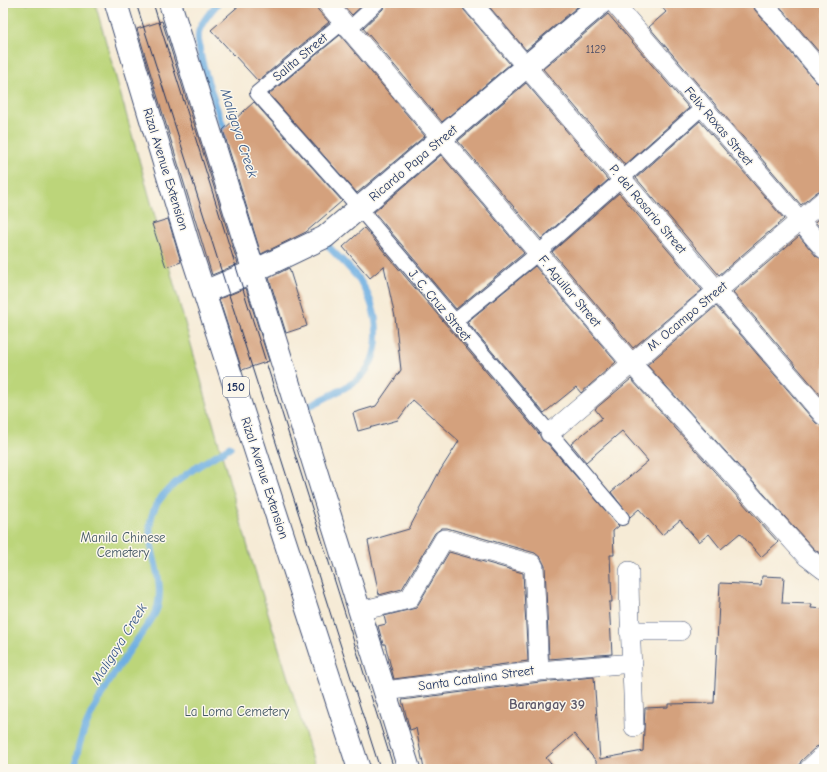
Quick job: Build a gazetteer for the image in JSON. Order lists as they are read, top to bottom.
{
  "streets": {
    "main road": ["Ricardo Papa Street", "Rizal Avenue Extension", "150"],
    "street": [
      "Salita Street",
      "Felix Roxas Street",
      "P. del Rosario Street",
      "F. Aguilar Street",
      "J. C. Cruz Street",
      "M. Ocampo Street",
      "Santa Catalina Street"
    ]
  },
  "crossings": [
    ["Salita Street", "F. Aguilar Street"],
    ["Salita Street", "J. C. Cruz Street"],
    ["Felix Roxas Street", "M. Ocampo Street"],
    ["Ricardo Papa Street", "Rizal Avenue Extension"],
    ["Ricardo Papa Street", "P. del Rosario Street"],
    ["Ricardo Papa Street", "F. Aguilar Street"],
    ["Ricardo Papa Street", "J. C. Cruz Street"],
    ["P. del Rosario Street", "M. Ocampo Street"],
    ["F. Aguilar Street", "M. Ocampo Street"],
    ["J. C. Cruz Street", "M. Ocampo Street"]
  ],
  "districts": ["Barangay 39"],
  "water": ["Maligaya Creek"],
  "parks": ["Manila Chinese Cemetery", "La Loma Cemetery"],
  "house_numbers": ["1129"]
}
